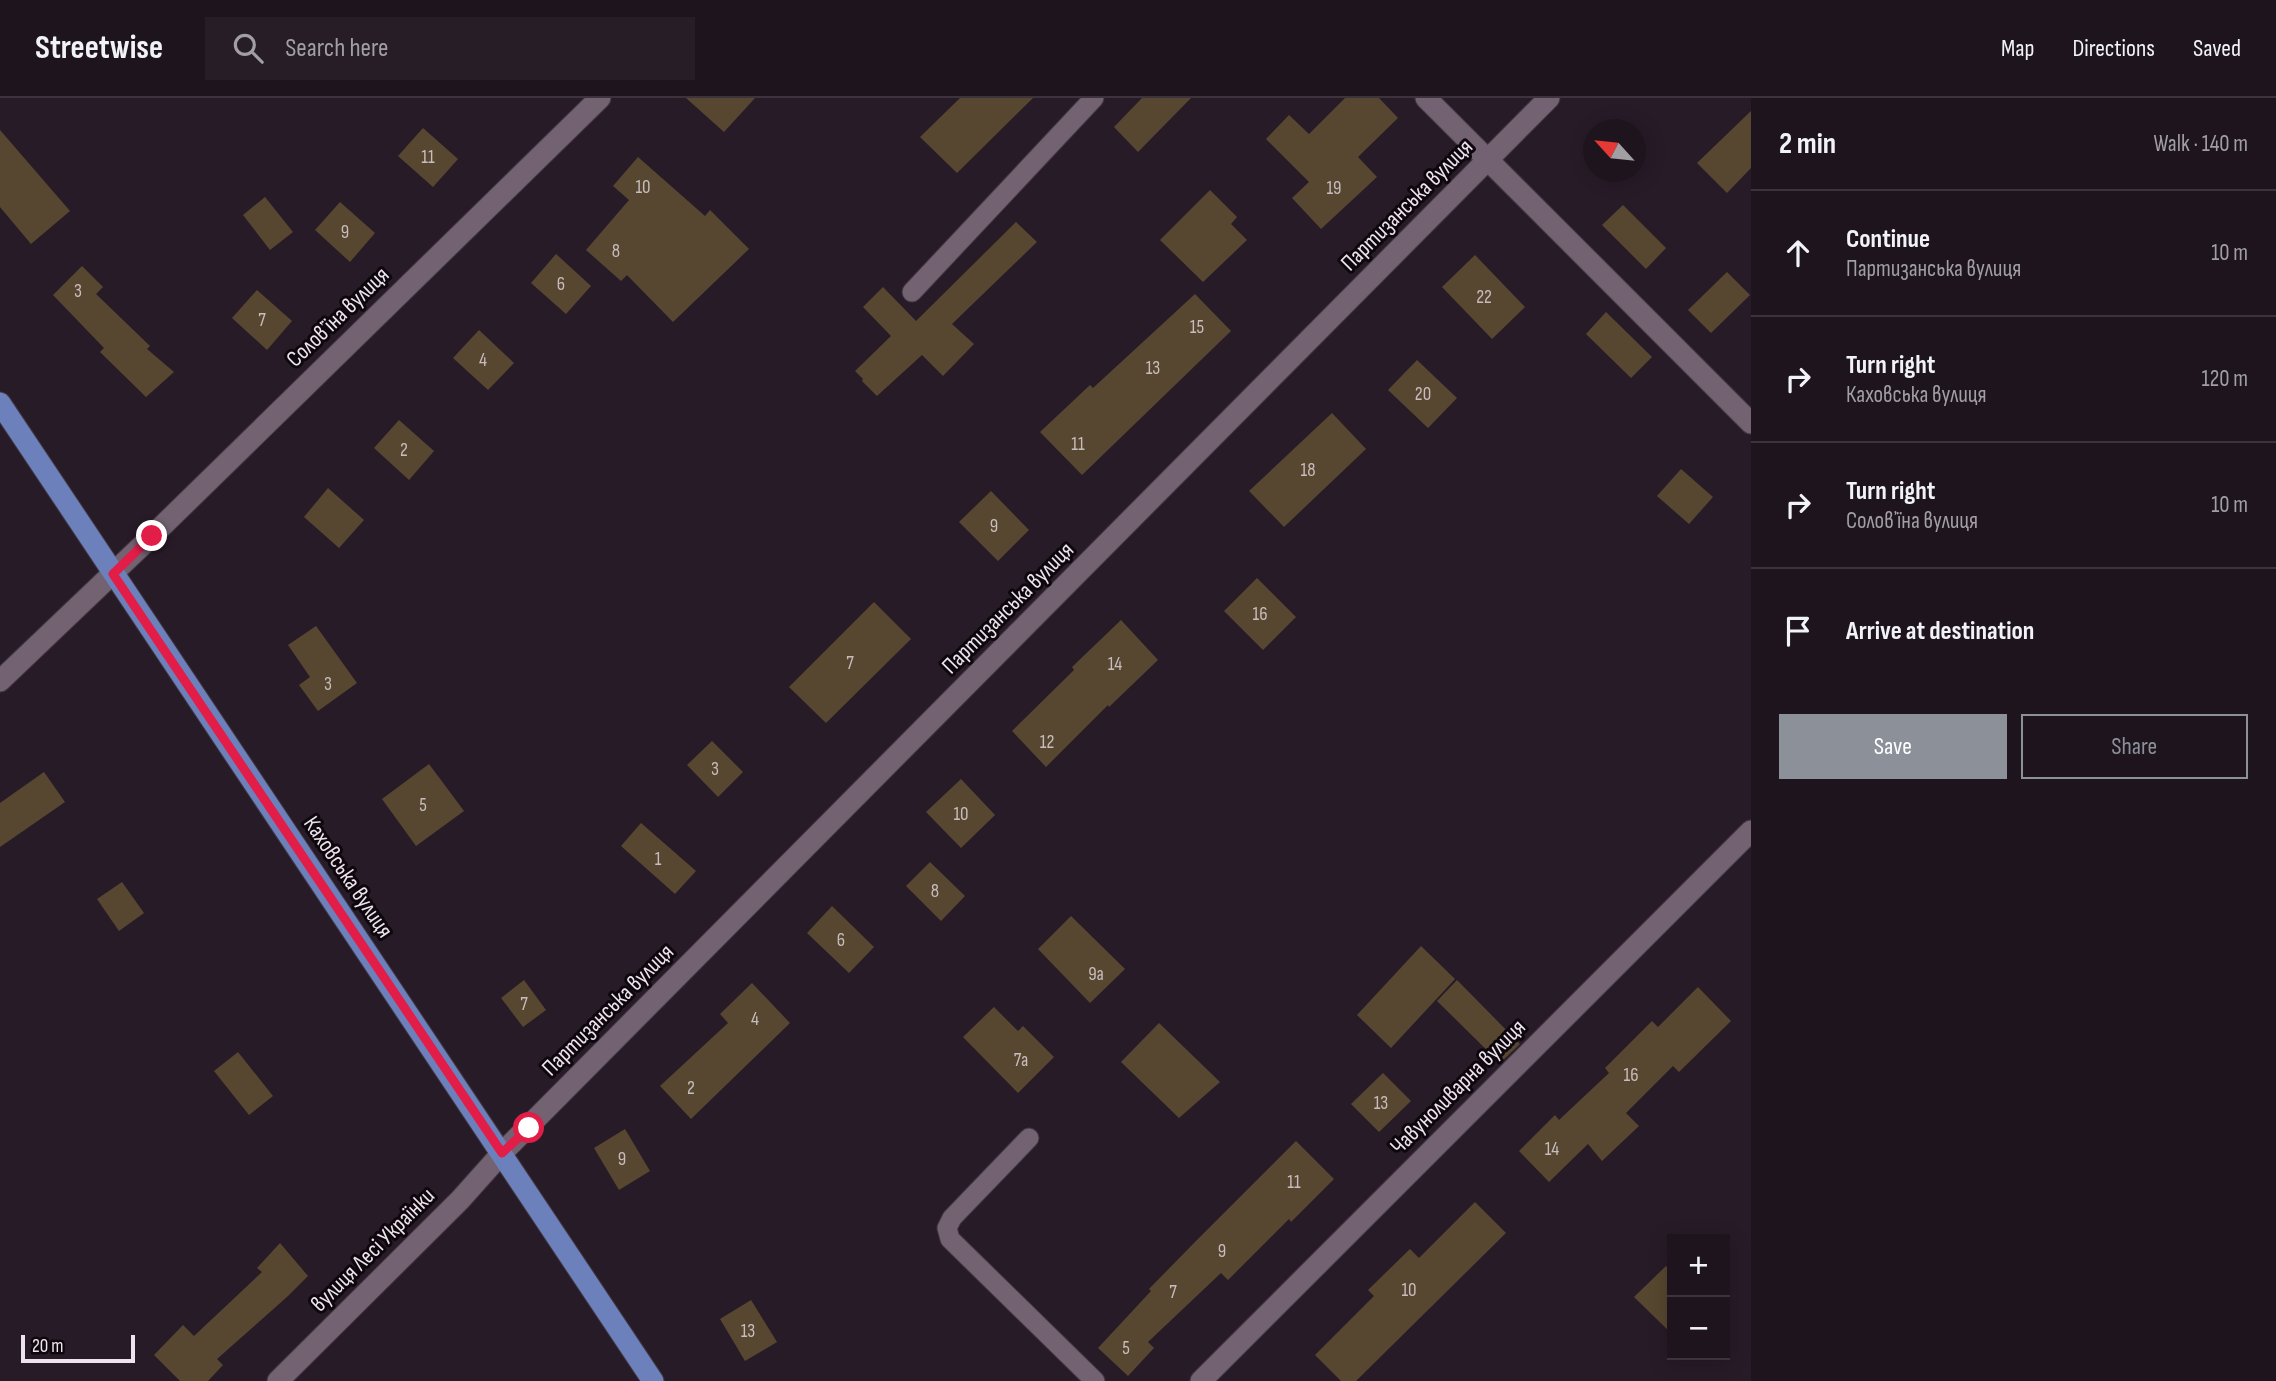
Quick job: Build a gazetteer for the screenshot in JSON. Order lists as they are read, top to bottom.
{
  "streets": {
    "main road": ["Каховська вулиця"],
    "street": [
      "Партизанська вулиця",
      "Соловʼїна вулиця",
      "Чавуноливарна вулиця",
      "вулиця Лесі Українки"
    ]
  },
  "crossings": [
    ["Партизанська вулиця", "Каховська вулиця"],
    ["Партизанська вулиця", "вулиця Лесі Українки"],
    ["Соловʼїна вулиця", "Каховська вулиця"],
    ["Каховська вулиця", "вулиця Лесі Українки"]
  ],
  "house_numbers": [
    "11",
    "10",
    "19",
    "9",
    "8",
    "6",
    "3",
    "22",
    "7",
    "15",
    "4",
    "13",
    "20",
    "11",
    "2",
    "18",
    "9",
    "16",
    "7",
    "14",
    "3",
    "12",
    "3",
    "5",
    "10",
    "1",
    "8",
    "6",
    "9а",
    "7",
    "4",
    "7а",
    "16",
    "2",
    "13",
    "14",
    "9",
    "11",
    "9",
    "10",
    "7",
    "13",
    "5"
  ],
  "scale_bar": "20 m",
  "north": "top left",
  "page": {
    "header": "Streetwise",
    "search": "Search here",
    "nav": ["Map", "Directions", "Saved"],
    "heading": ["2 min", "Walk · 140 m"],
    "list": [
      ["Continue", "Партизанська вулиця", "10 m"],
      ["Turn right", "Каховська вулиця", "120 m"],
      ["Turn right", "Соловʼїна вулиця", "10 m"],
      "Arrive at destination"
    ],
    "buttons": ["Save", "Share"],
    "map_buttons": ["+", "−"],
    "scale": "20 m"
  }
}
